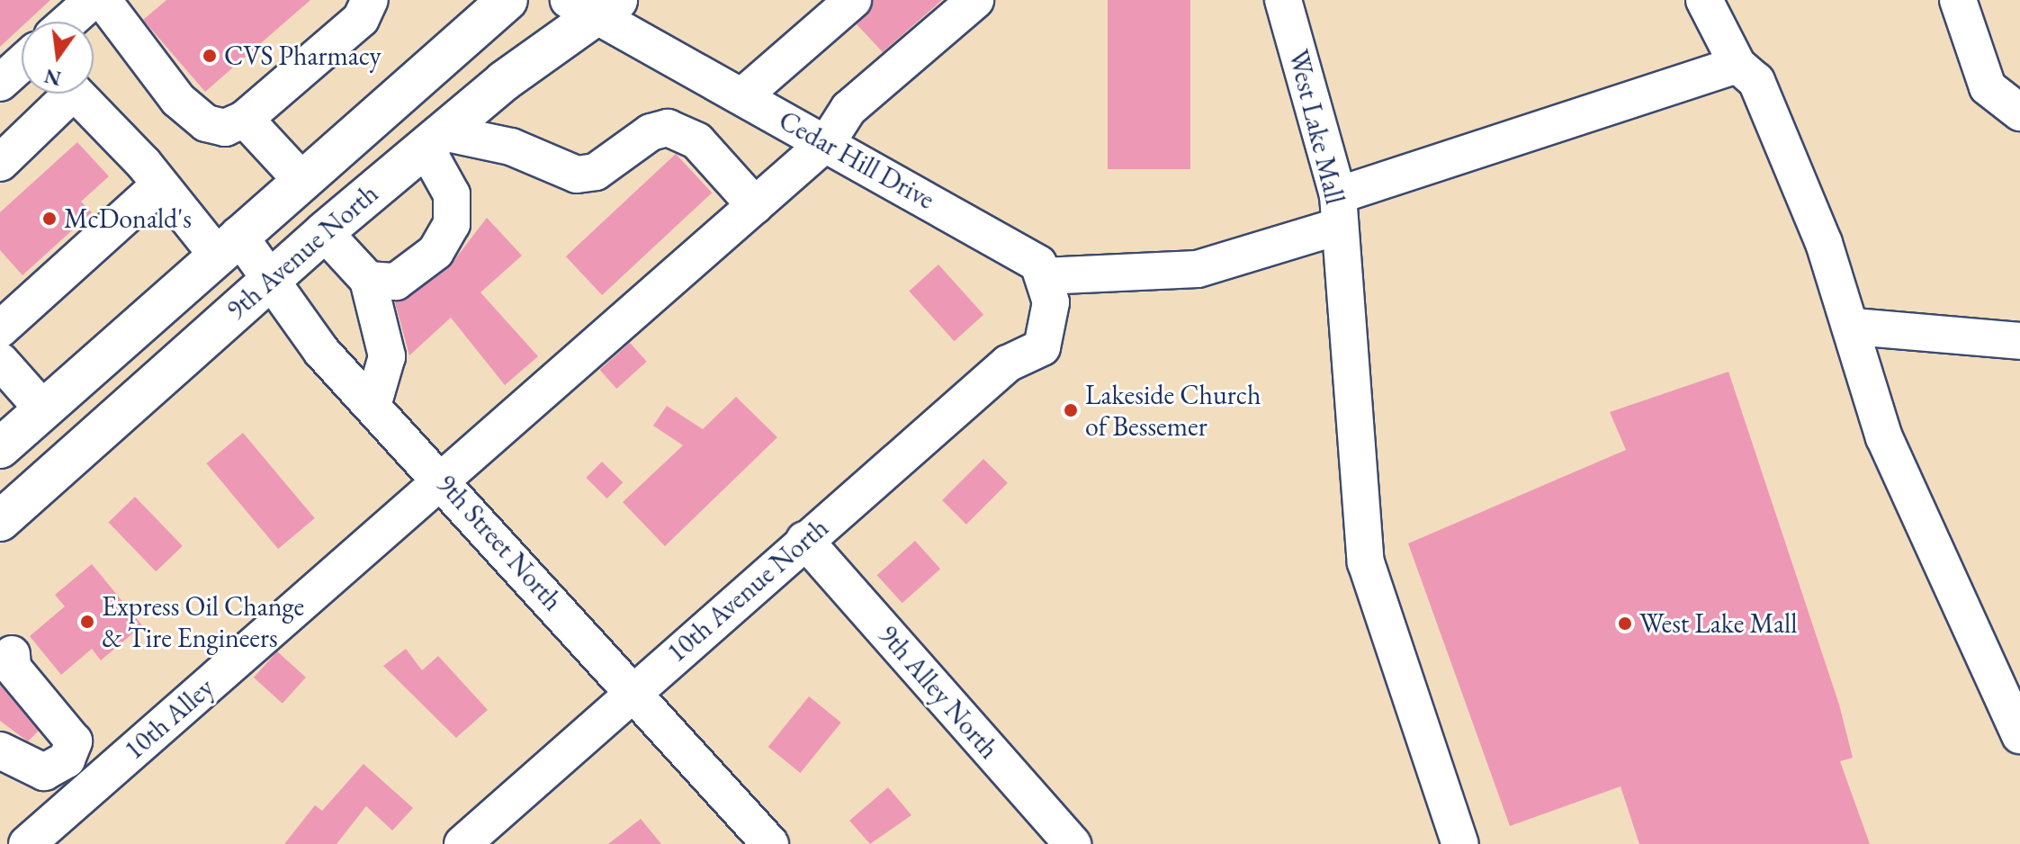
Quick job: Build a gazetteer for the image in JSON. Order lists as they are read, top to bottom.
{
  "streets": {
    "main road": ["9th Avenue North"],
    "street": [
      "West Lake Mall",
      "Cedar Hill Drive",
      "9th Street North",
      "10th Avenue North",
      "9th Alley North",
      "10th Alley"
    ]
  },
  "crossings": [
    ["Cedar Hill Drive", "9th Avenue North"],
    ["Cedar Hill Drive", "10th Avenue North"],
    ["Cedar Hill Drive", "10th Alley"],
    ["9th Avenue North", "9th Street North"],
    ["9th Street North", "10th Avenue North"],
    ["9th Street North", "10th Alley"],
    ["10th Avenue North", "9th Alley North"]
  ],
  "places": [
    "CVS Pharmacy",
    "McDonald's",
    "Lakeside Church of Bessemer",
    "Express Oil Change & Tire Engineers",
    "West Lake Mall"
  ],
  "north": "bottom"
}
